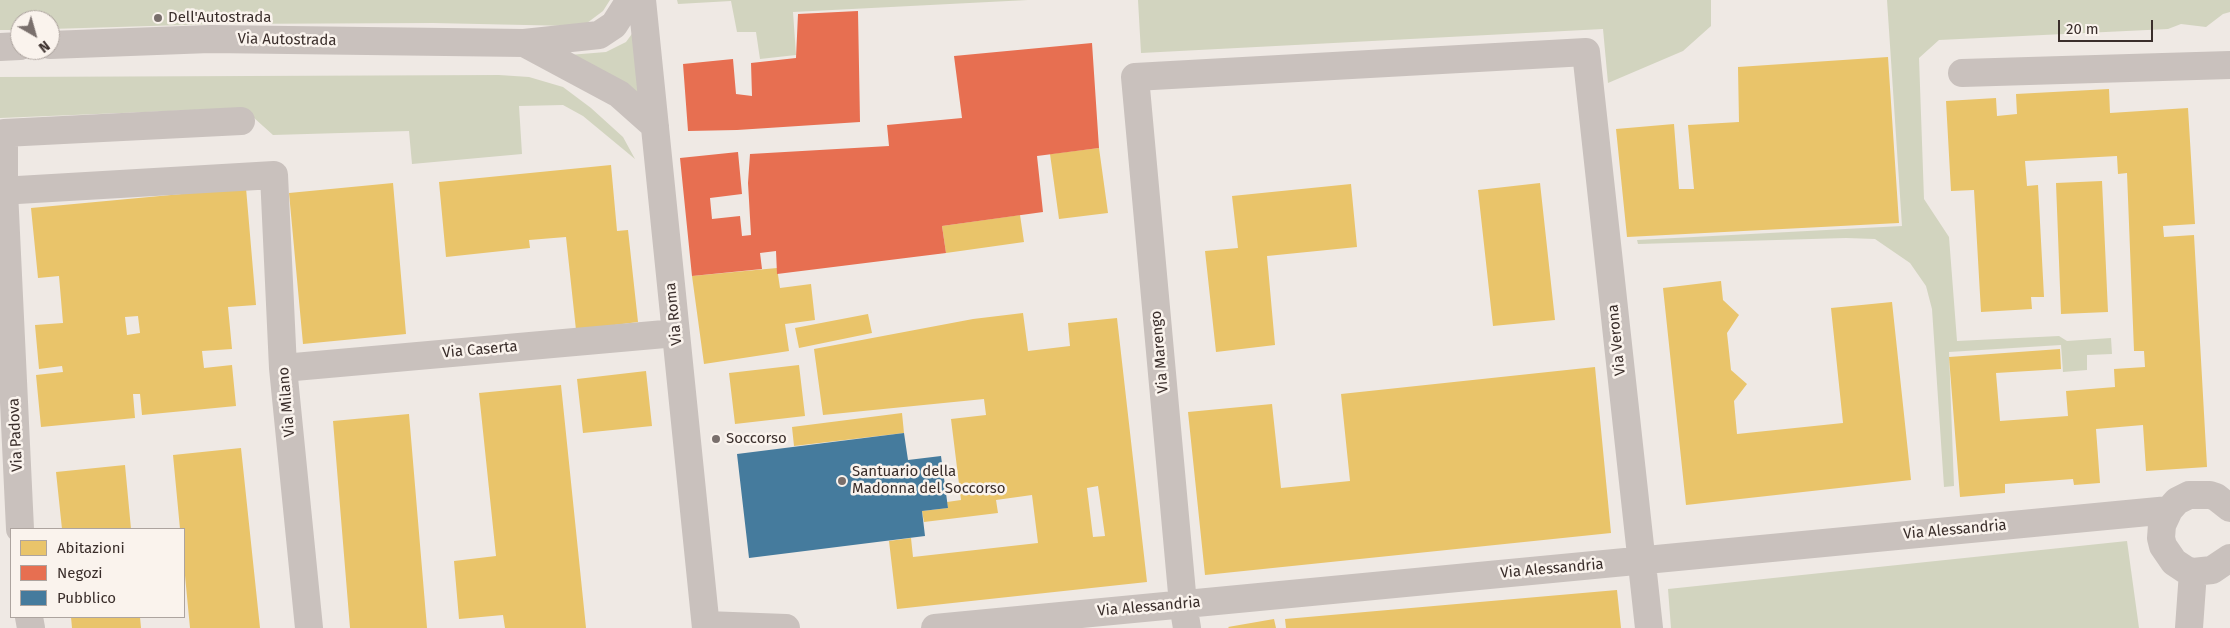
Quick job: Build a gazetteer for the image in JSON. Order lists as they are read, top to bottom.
{
  "streets": {
    "street": [
      "Via Autostrada",
      "Via Roma",
      "Via Verona",
      "Via Caserta",
      "Via Marengo",
      "Via Milano",
      "Via Padova",
      "Via Alessandria"
    ]
  },
  "crossings": [
    ["Via Autostrada", "Via Roma"],
    ["Via Roma", "Via Caserta"],
    ["Via Verona", "Via Marengo"],
    ["Via Verona", "Via Alessandria"],
    ["Via Caserta", "Via Milano"],
    ["Via Marengo", "Via Alessandria"],
    ["Via Milano", "Via Padova"]
  ],
  "places": ["Dell'Autostrada", "Soccorso", "Santuario della Madonna del Soccorso"],
  "legend": ["Abitazioni", "Negozi", "Pubblico"],
  "scale_bar": "20 m",
  "north": "bottom right"
}
